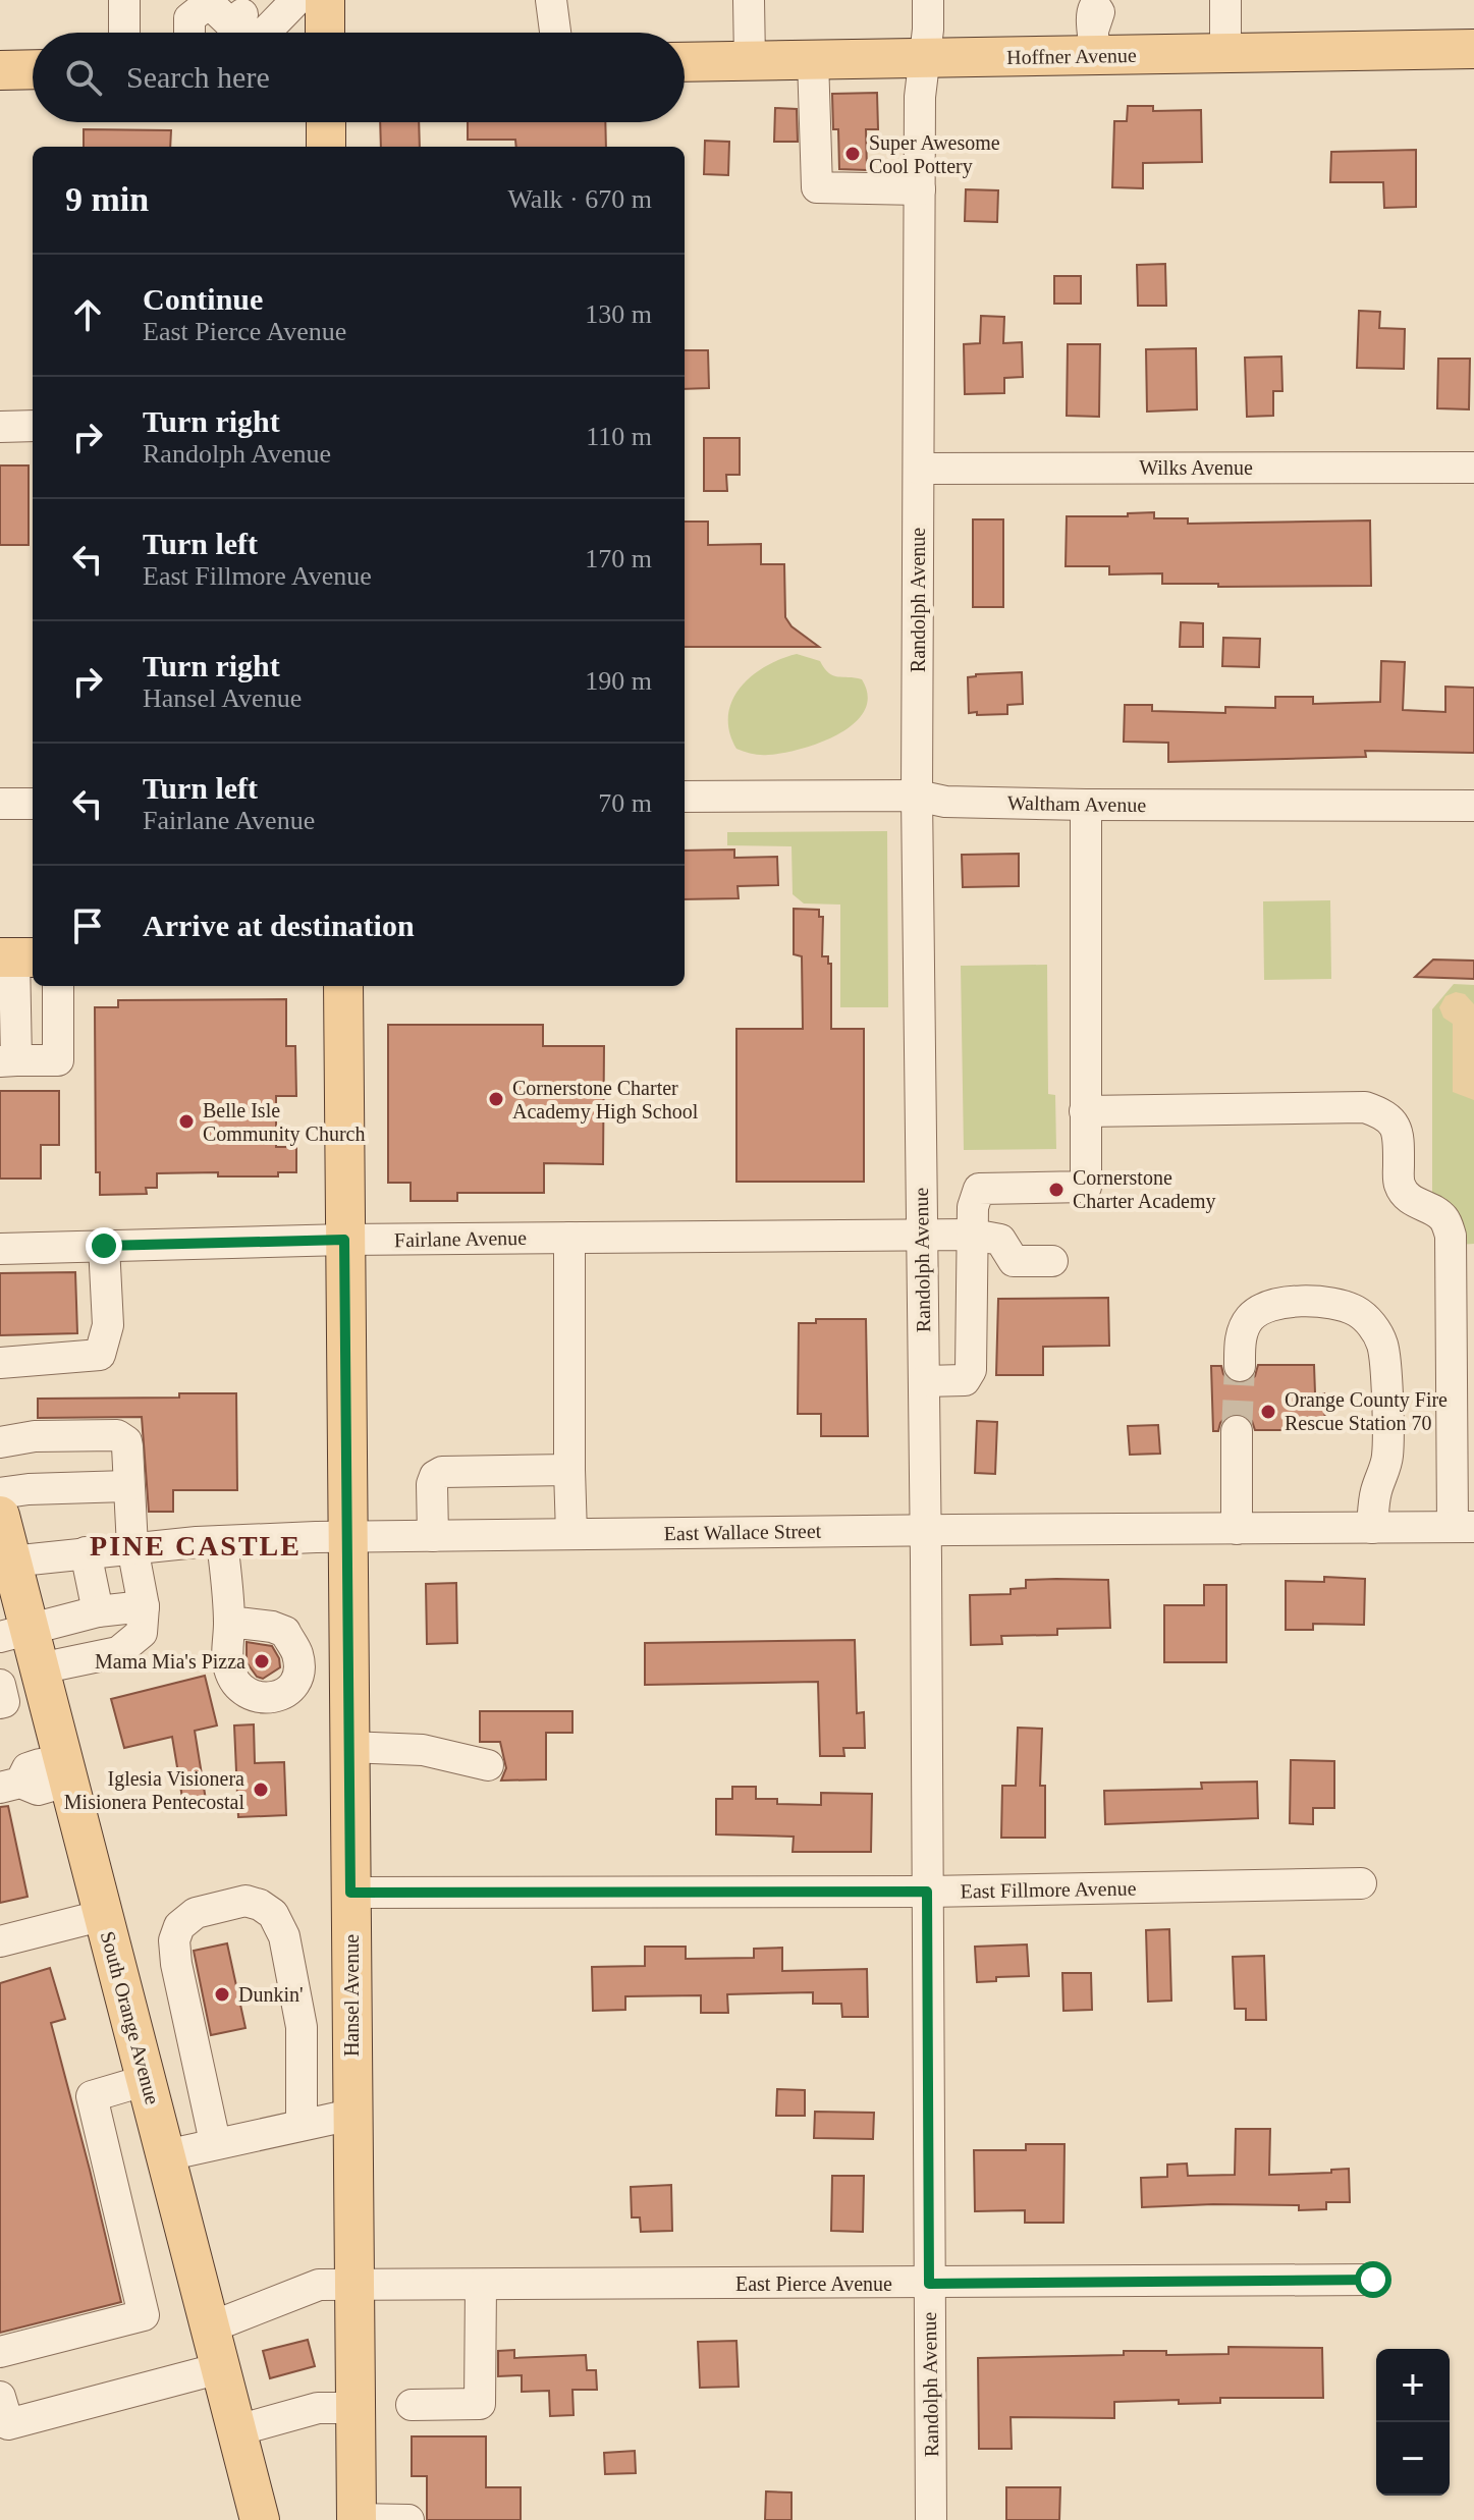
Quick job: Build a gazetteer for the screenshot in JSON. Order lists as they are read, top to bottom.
{
  "streets": {
    "main road": ["Hoffner Avenue", "Hansel Avenue", "South Orange Avenue"],
    "street": [
      "Wilks Avenue",
      "Randolph Avenue",
      "Waltham Avenue",
      "Fairlane Avenue",
      "East Wallace Street",
      "East Fillmore Avenue",
      "East Pierce Avenue"
    ]
  },
  "crossings": [
    ["Hoffner Avenue", "Randolph Avenue"],
    ["Wilks Avenue", "Randolph Avenue"],
    ["Randolph Avenue", "Waltham Avenue"],
    ["Randolph Avenue", "Fairlane Avenue"],
    ["Randolph Avenue", "East Wallace Street"],
    ["Randolph Avenue", "East Fillmore Avenue"],
    ["Randolph Avenue", "East Pierce Avenue"],
    ["Fairlane Avenue", "Hansel Avenue"],
    ["East Wallace Street", "Hansel Avenue"],
    ["East Wallace Street", "South Orange Avenue"],
    ["East Fillmore Avenue", "Hansel Avenue"],
    ["Hansel Avenue", "East Pierce Avenue"],
    ["South Orange Avenue", "East Pierce Avenue"]
  ],
  "districts": ["PINE CASTLE"],
  "places": [
    "Super Awesome Cool Pottery",
    "Cornerstone Charter Academy High School",
    "Belle Isle Community Church",
    "Cornerstone Charter Academy",
    "Orange County Fire Rescue Station 70",
    "Mama Mia's Pizza",
    "Iglesia Visionera Misionera Pentecostal",
    "Dunkin'"
  ],
  "page": {
    "search": "Search here",
    "heading": ["9 min", "Walk · 670 m"],
    "list": [
      ["Continue", "East Pierce Avenue", "130 m"],
      ["Turn right", "Randolph Avenue", "110 m"],
      ["Turn left", "East Fillmore Avenue", "170 m"],
      ["Turn right", "Hansel Avenue", "190 m"],
      ["Turn left", "Fairlane Avenue", "70 m"],
      "Arrive at destination"
    ],
    "map_buttons": ["+", "−"]
  }
}
